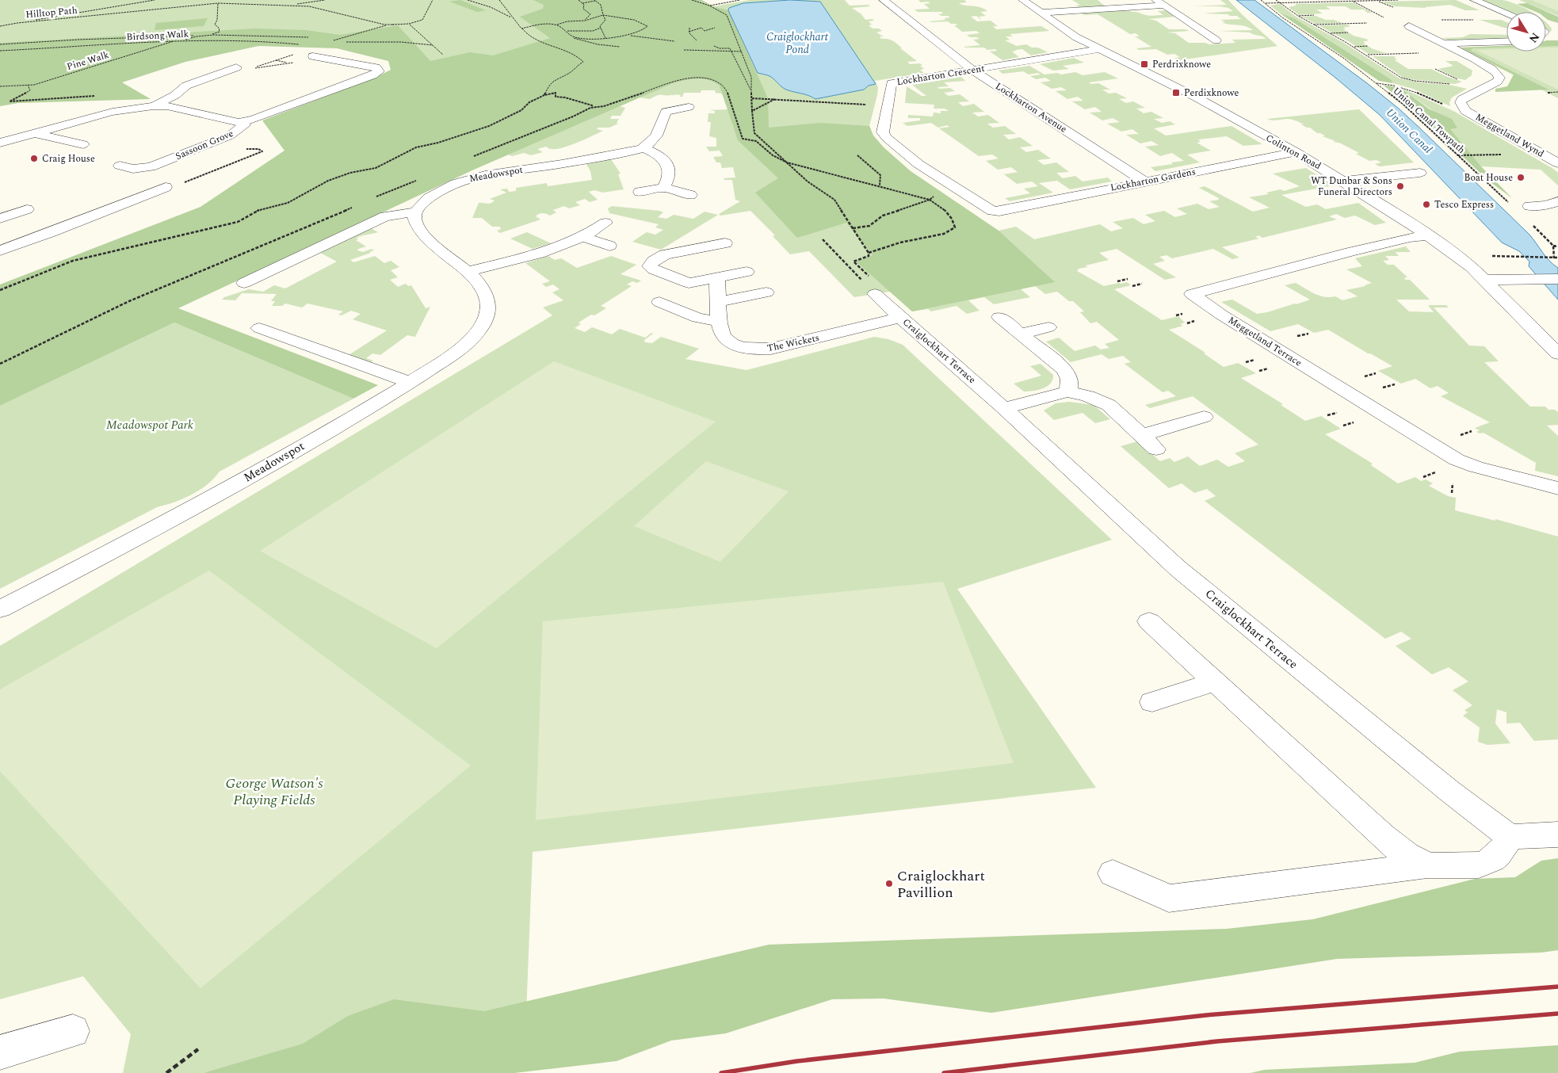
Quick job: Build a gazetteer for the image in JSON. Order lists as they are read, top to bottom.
{
  "streets": {
    "street": [
      "Lockharton Crescent",
      "Lockharton Avenue",
      "Meggetland Wynd",
      "Sassoon Grove",
      "Colinton Road",
      "Meadowspot",
      "Lockharton Gardens",
      "Meggetland Terrace",
      "The Wickets",
      "Craiglockhart Terrace"
    ],
    "path": [
      "Hilltop Path",
      "Birdsong Walk",
      "Pine Walk",
      "Union Canal Towpath"
    ]
  },
  "crossings": [
    ["Birdsong Walk", "Pine Walk"],
    ["Lockharton Crescent", "Lockharton Avenue"],
    ["Lockharton Crescent", "Colinton Road"],
    ["Lockharton Crescent", "Lockharton Gardens"],
    ["Lockharton Avenue", "Lockharton Gardens"],
    ["Colinton Road", "Lockharton Gardens"],
    ["Colinton Road", "Meggetland Terrace"],
    ["The Wickets", "Craiglockhart Terrace"]
  ],
  "water": ["Craiglockhart Pond", "Union Canal"],
  "parks": ["Meadowspot Park", "George Watson's Playing Fields"],
  "places": {
    "transit": ["Perdrixknowe", "Perdixknowe"],
    "other": [
      "Craig House",
      "Boat House",
      "WT Dunbar & Sons Funeral Directors",
      "Tesco Express",
      "Craiglockhart Pavillion"
    ]
  },
  "north": "bottom right"
}
